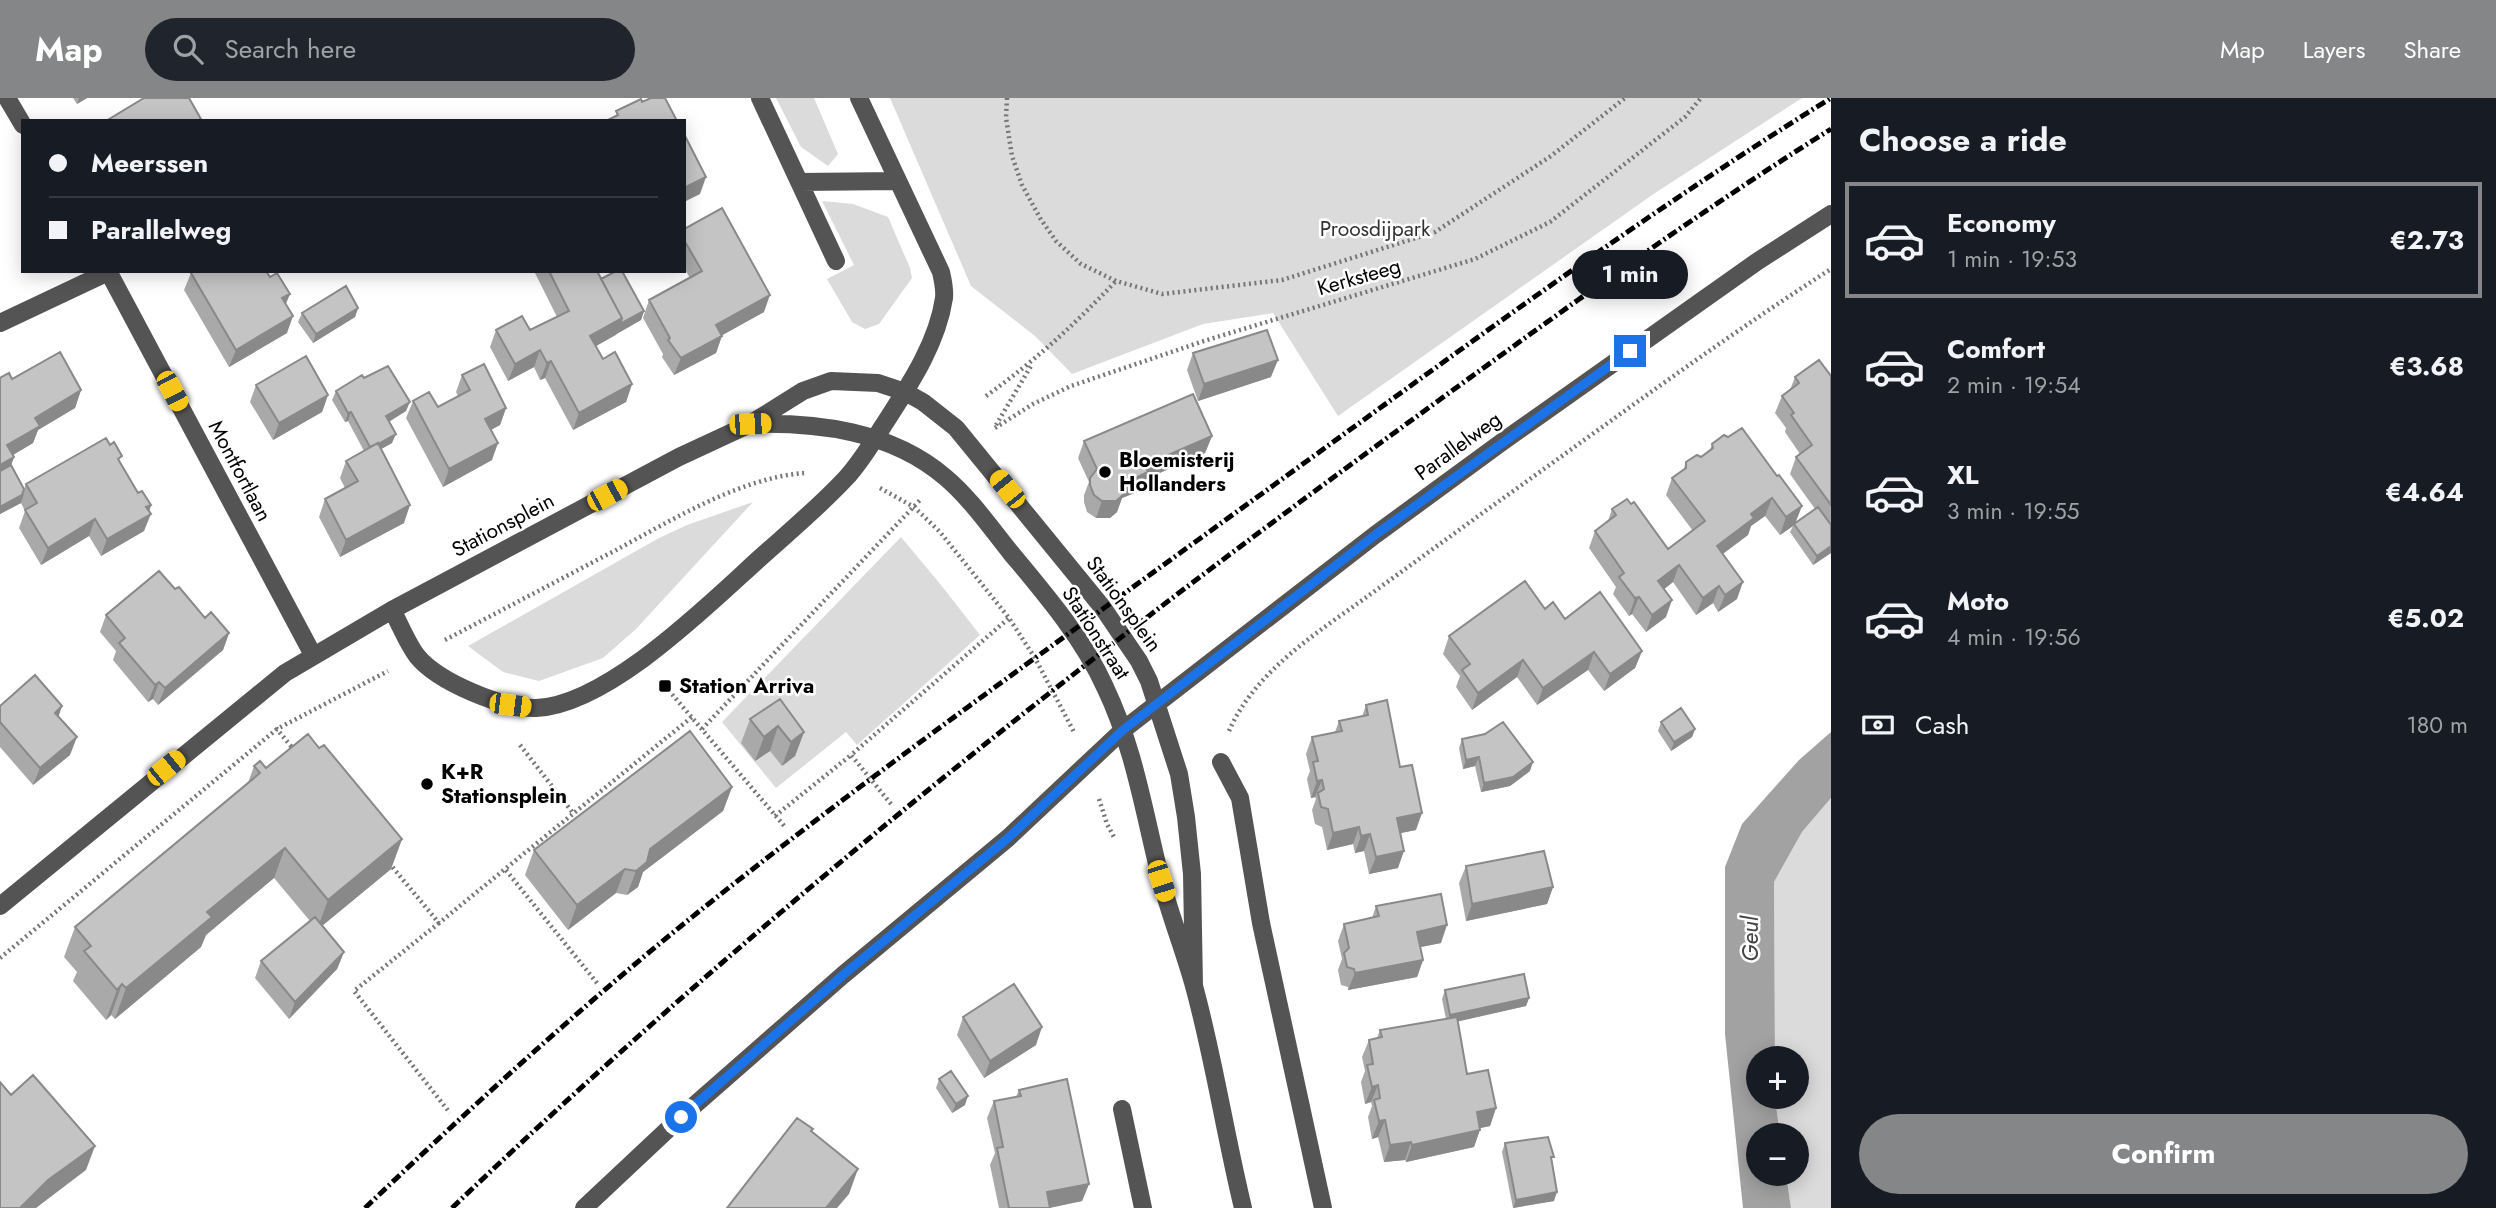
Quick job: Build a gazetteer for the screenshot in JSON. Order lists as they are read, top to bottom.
{
  "streets": {
    "street": [
      "Parallelweg",
      "Montfortlaan",
      "Stationsplein",
      "Stationstraat"
    ],
    "path": ["Kerksteeg"]
  },
  "crossings": [
    ["Parallelweg", "Stationsplein"],
    ["Parallelweg", "Stationstraat"],
    ["Montfortlaan", "Stationsplein"],
    ["Stationsplein", "Stationstraat"]
  ],
  "water": ["Geul"],
  "parks": ["Proosdijpark"],
  "places": {
    "other": ["Bloemisterij Hollanders", "K+R Stationsplein"],
    "transit": ["Station Arriva"]
  },
  "page": {
    "header": "Map",
    "search": "Search here",
    "nav": ["Map", "Layers", "Share"],
    "heading": "Choose a ride",
    "banner": ["Meerssen", "Parallelweg"],
    "list": [
      {
        "name": "Economy",
        "note": "1 min · 19:53",
        "value": "€2.73"
      },
      {
        "name": "Comfort",
        "note": "2 min · 19:54",
        "value": "€3.68"
      },
      {
        "name": "XL",
        "note": "3 min · 19:55",
        "value": "€4.64"
      },
      {
        "name": "Moto",
        "note": "4 min · 19:56",
        "value": "€5.02"
      }
    ],
    "bubble": "1 min",
    "pay": ["Cash", "180 m"],
    "map_buttons": ["+", "−"],
    "buttons": "Confirm"
  }
}
